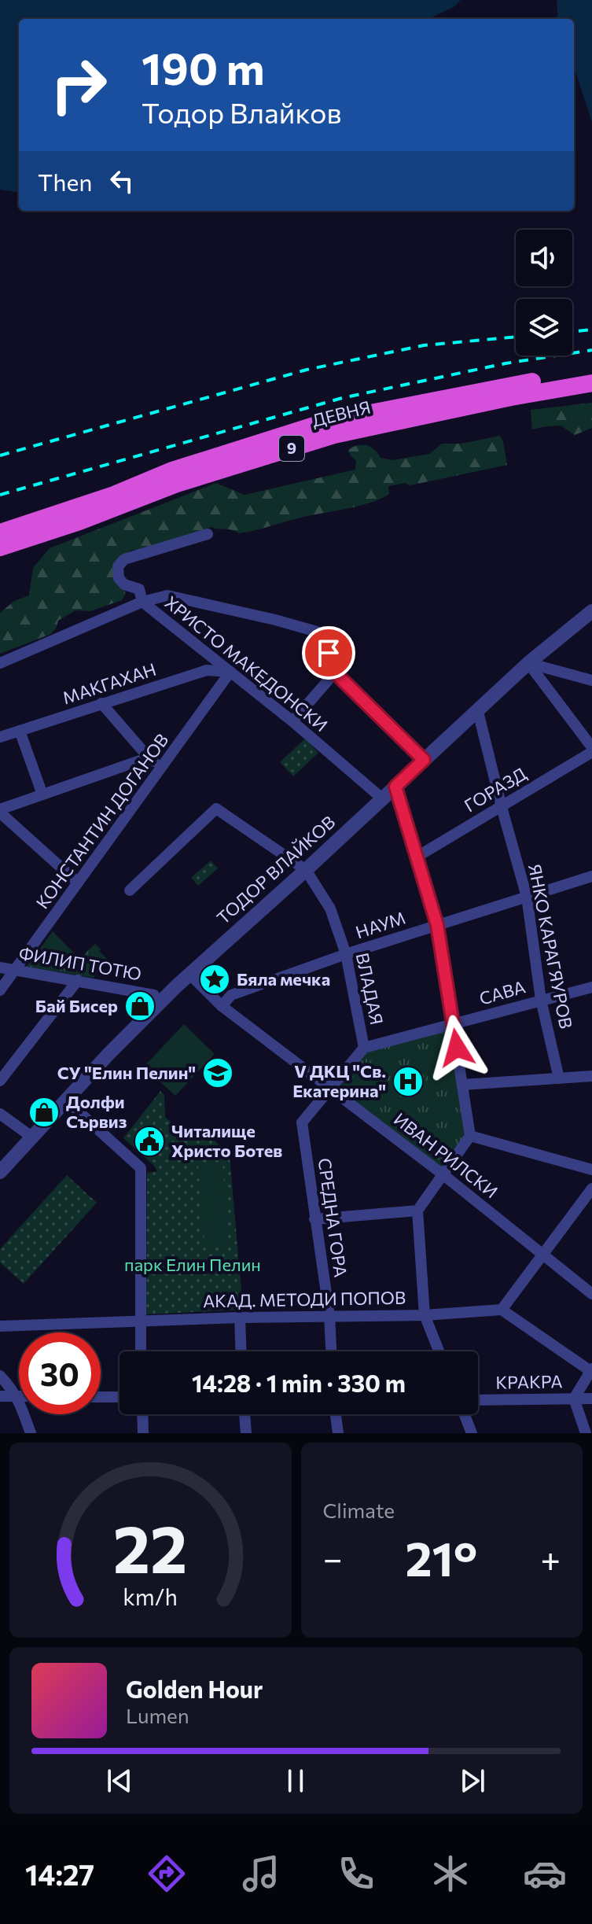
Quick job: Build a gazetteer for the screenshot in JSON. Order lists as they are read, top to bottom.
{
  "streets": {
    "highway": ["ДЕВНЯ", "9"],
    "street": [
      "ХРИСТО МАКЕДОНСКИ",
      "МАКГАХАН",
      "ГОРАЗД",
      "КОНСТАНТИН ДОГАНОВ",
      "ТОДОР ВЛАЙКОВ",
      "НАУМ",
      "ЯНКО КАРАГЯУРОВ",
      "ФИЛИП ТОТЮ",
      "ВЛАДАЯ",
      "САВА",
      "ИВАН РИЛСКИ",
      "СРЕДНА ГОРА",
      "АКАД. МЕТОДИ ПОПОВ",
      "КРАКРА"
    ]
  },
  "crossings": [
    ["ХРИСТО МАКЕДОНСКИ", "МАКГАХАН"],
    ["ХРИСТО МАКЕДОНСКИ", "КОНСТАНТИН ДОГАНОВ"],
    ["ХРИСТО МАКЕДОНСКИ", "ТОДОР ВЛАЙКОВ"],
    ["МАКГАХАН", "КОНСТАНТИН ДОГАНОВ"],
    ["ГОРАЗД", "ЯНКО КАРАГЯУРОВ"],
    ["КОНСТАНТИН ДОГАНОВ", "ФИЛИП ТОТЮ"],
    ["ТОДОР ВЛАЙКОВ", "ЯНКО КАРАГЯУРОВ"],
    ["ТОДОР ВЛАЙКОВ", "ВЛАДАЯ"],
    ["ТОДОР ВЛАЙКОВ", "ИВАН РИЛСКИ"],
    ["НАУМ", "ЯНКО КАРАГЯУРОВ"],
    ["НАУМ", "ВЛАДАЯ"],
    ["НАУМ", "ИВАН РИЛСКИ"],
    ["ЯНКО КАРАГЯУРОВ", "САВА"],
    ["ВЛАДАЯ", "САВА"],
    ["ИВАН РИЛСКИ", "СРЕДНА ГОРА"],
    ["СРЕДНА ГОРА", "АКАД. МЕТОДИ ПОПОВ"]
  ],
  "parks": ["парк Елин Пелин"],
  "places": {
    "place": ["Бяла мечка"],
    "shop": ["Бай Бисер", "Долфи Сървиз"],
    "school or university": ["СУ \"Елин Пелин\""],
    "hospital": ["V ДКЦ \"Св. Екатерина\""],
    "public building": ["Читалище Христо Ботев"]
  },
  "page": {
    "turn": ["190 m", "Тодор Влайков"],
    "then": "Then",
    "limit": "30",
    "trip": "14:28 · 1 min · 330 m",
    "tile": "Climate",
    "heat": ["−", "21°", "+"],
    "song": ["Golden Hour", "Lumen"],
    "tabs": "14:27",
    "gauge": ["22", "km/h"]
  }
}
